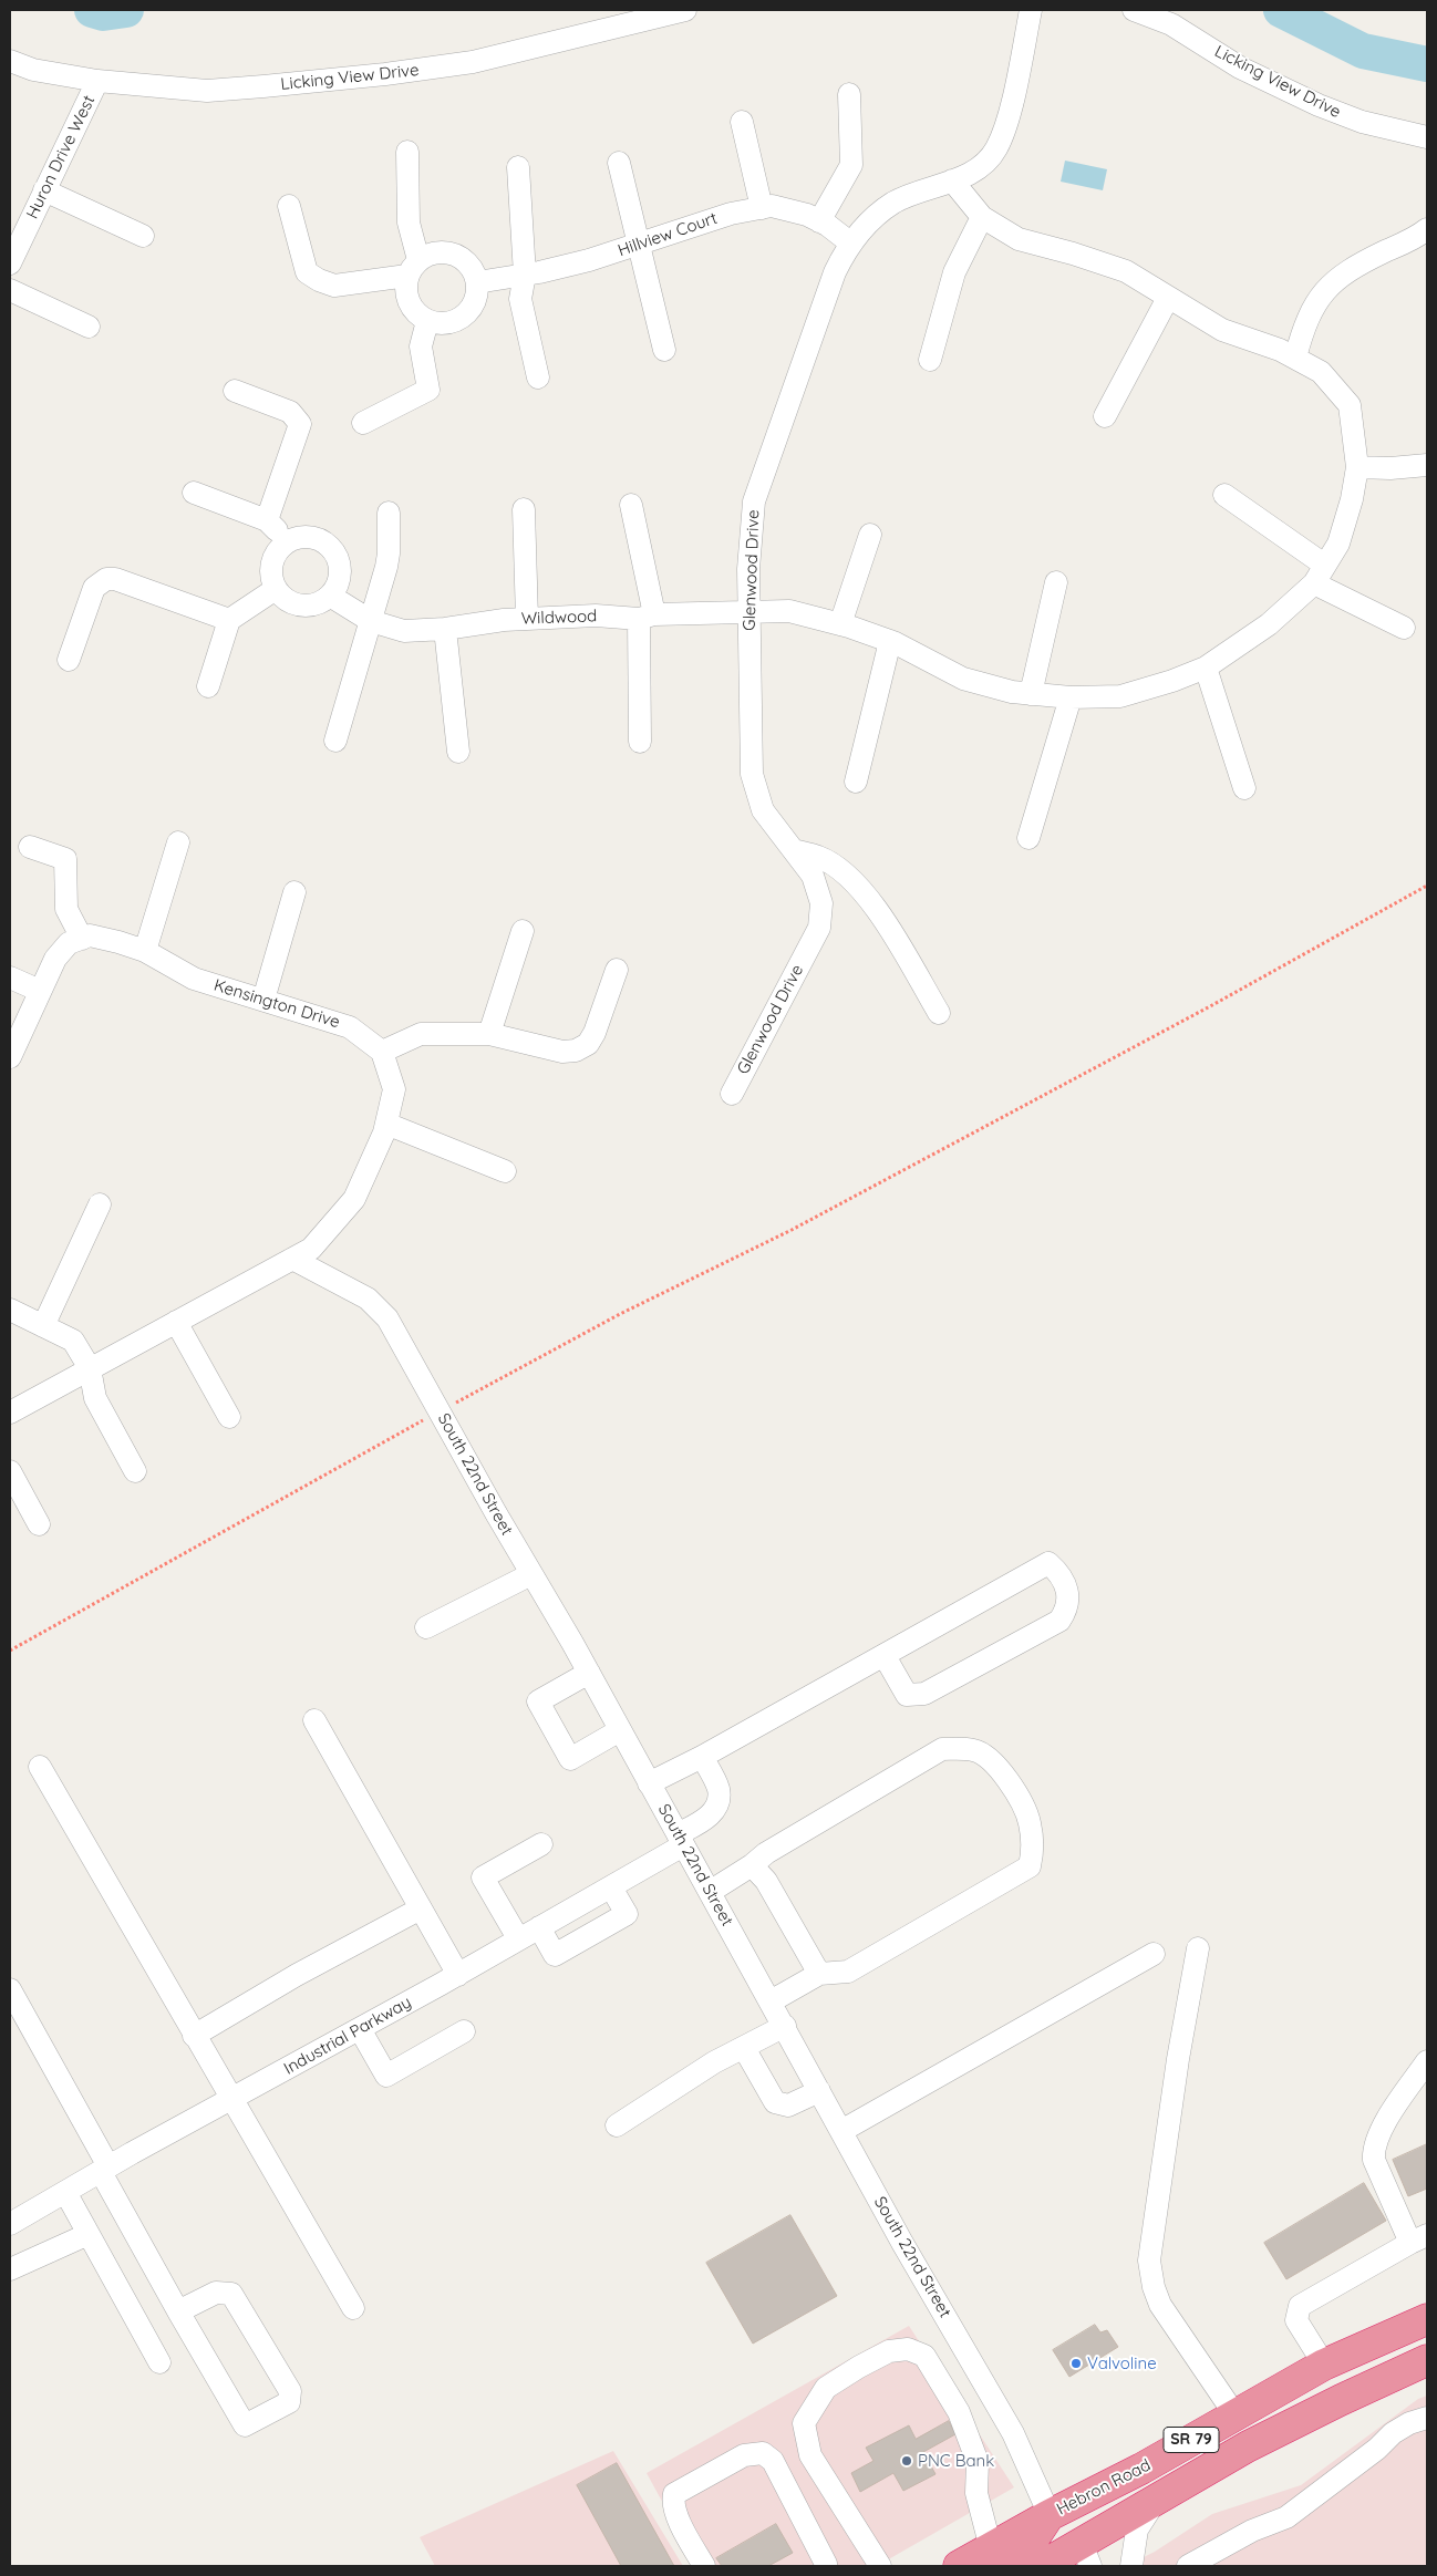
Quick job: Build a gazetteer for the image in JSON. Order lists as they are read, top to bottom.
{
  "streets": {
    "highway": ["SR 79", "Hebron Road"],
    "street": [
      "Licking View Drive",
      "Huron Drive West",
      "Hillview Court",
      "Glenwood Drive",
      "Wildwood",
      "Kensington Drive",
      "South 22nd Street",
      "Industrial Parkway"
    ]
  },
  "crossings": [
    ["Licking View Drive", "Huron Drive West"],
    ["Hillview Court", "Glenwood Drive"],
    ["Glenwood Drive", "Wildwood"],
    ["South 22nd Street", "Industrial Parkway"],
    ["South 22nd Street", "Hebron Road"]
  ],
  "places": ["Valvoline", "PNC Bank"]
}
